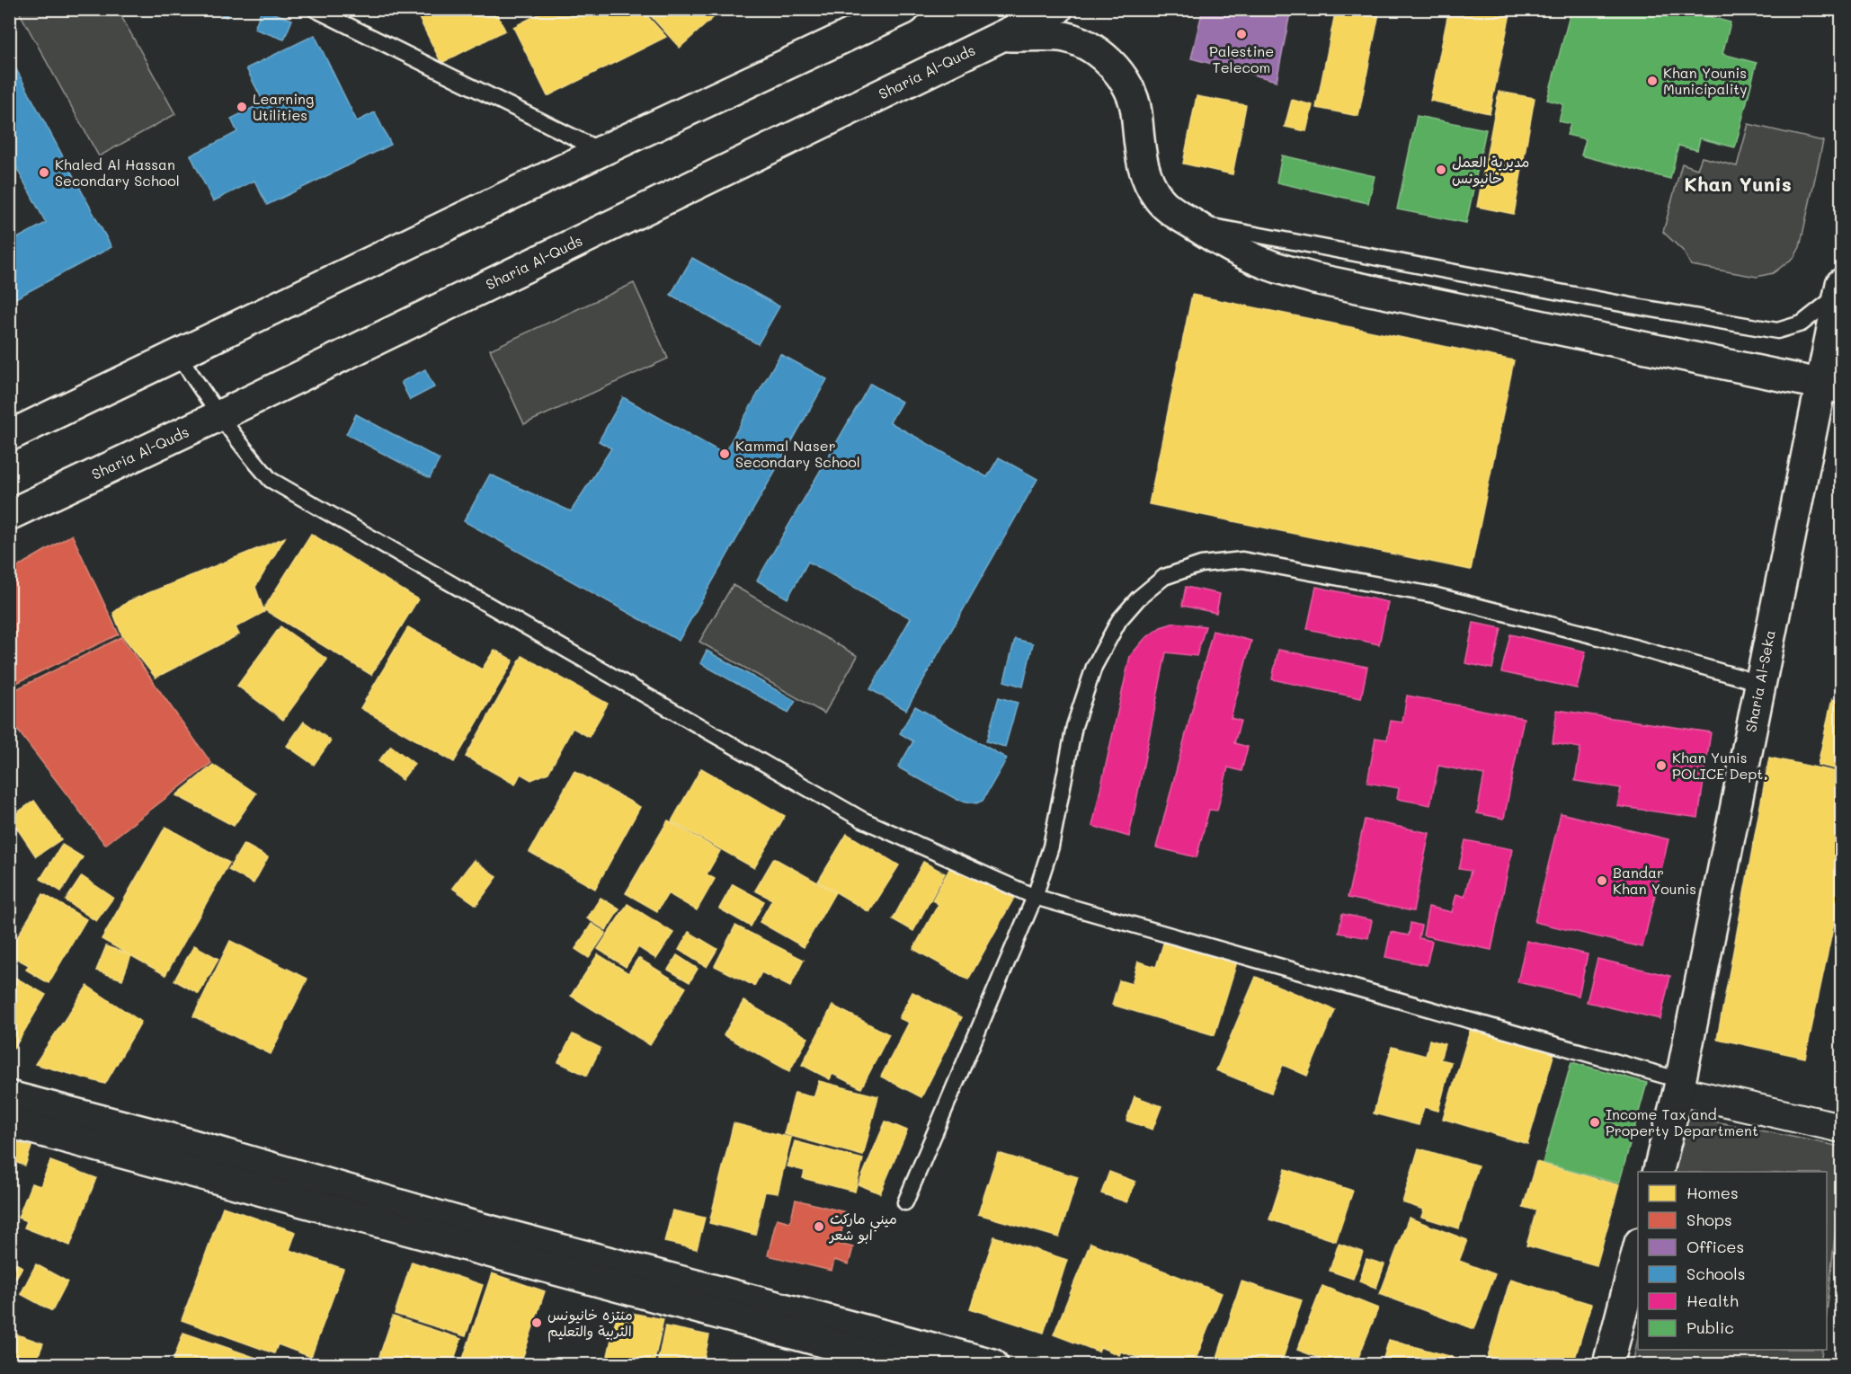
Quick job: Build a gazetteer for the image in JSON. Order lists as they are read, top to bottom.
{
  "streets": {
    "main road": ["Sharia Al-Quds", "Sharia Al-Seka"]
  },
  "districts": ["Khan Yunis"],
  "places": [
    "Palestine Telecom",
    "Khan Younis Municipality",
    "Learning Utilities",
    "مديرية العمل خانيونس",
    "Khaled Al Hassan Secondary School",
    "Kammal Naser Secondary School",
    "Khan Yunis POLICE Dept.",
    "Bandar Khan Younis",
    "Income Tax and Property Department",
    "ميني ماركت ابو شعر",
    "منتزه خانيونس التربية والتعليم"
  ],
  "legend": [
    "Homes",
    "Shops",
    "Offices",
    "Schools",
    "Health",
    "Public"
  ]
}
